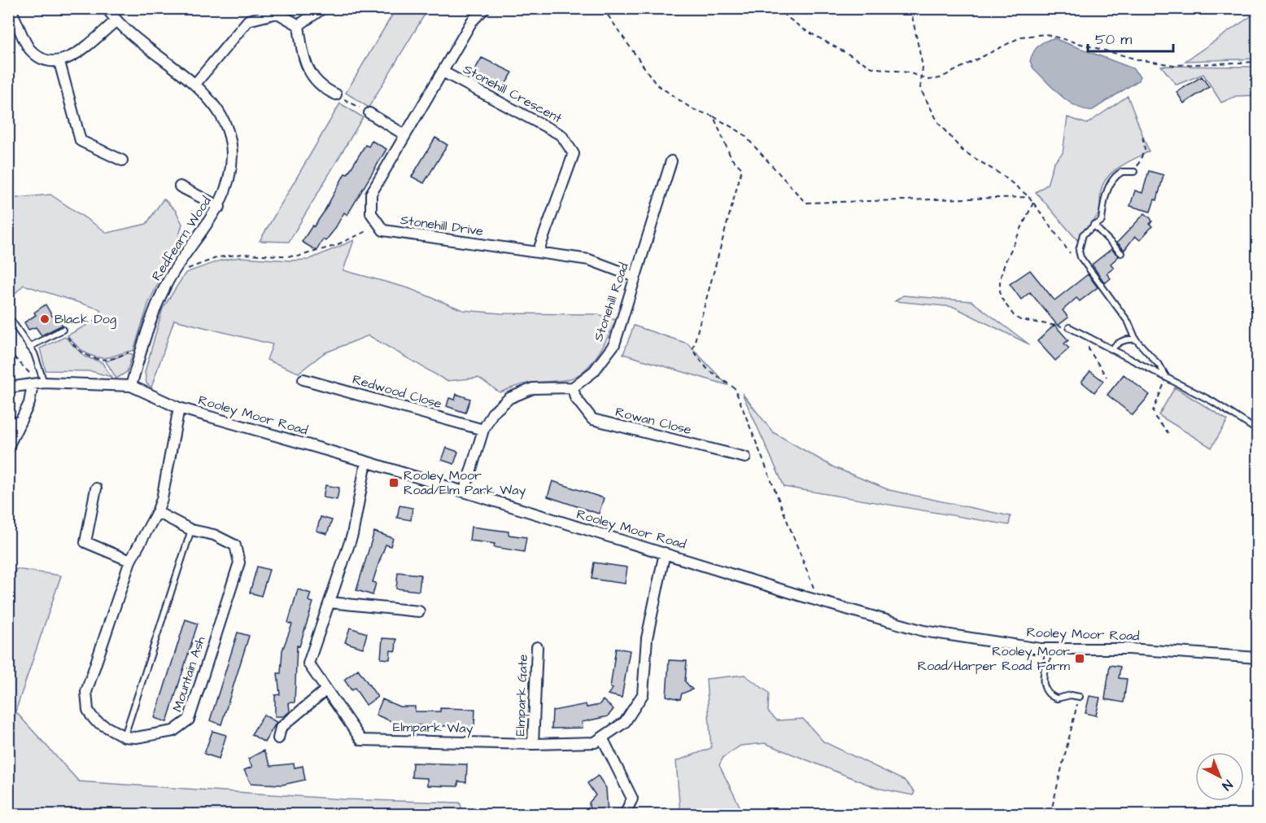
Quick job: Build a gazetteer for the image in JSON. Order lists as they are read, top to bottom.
{
  "streets": {
    "street": [
      "Stonehill Crescent",
      "Stonehill Drive",
      "Redfearn Wood",
      "Stonehill Road",
      "Redwood Close",
      "Rooley Moor Road",
      "Rowan Close",
      "Mountain Ash",
      "Elmpark Gate",
      "Elmpark Way"
    ]
  },
  "crossings": [
    ["Stonehill Crescent", "Stonehill Drive"],
    ["Stonehill Drive", "Stonehill Road"],
    ["Redfearn Wood", "Rooley Moor Road"],
    ["Stonehill Road", "Rowan Close"],
    ["Rooley Moor Road", "Elmpark Way"],
    ["Elmpark Gate", "Elmpark Way"]
  ],
  "places": {
    "other": ["Black Dog"],
    "transit": ["Rooley Moor Road/Elm Park Way", "Rooley Moor Road/Harper Road Farm"]
  },
  "scale_bar": "50 m",
  "north": "bottom right"
}
